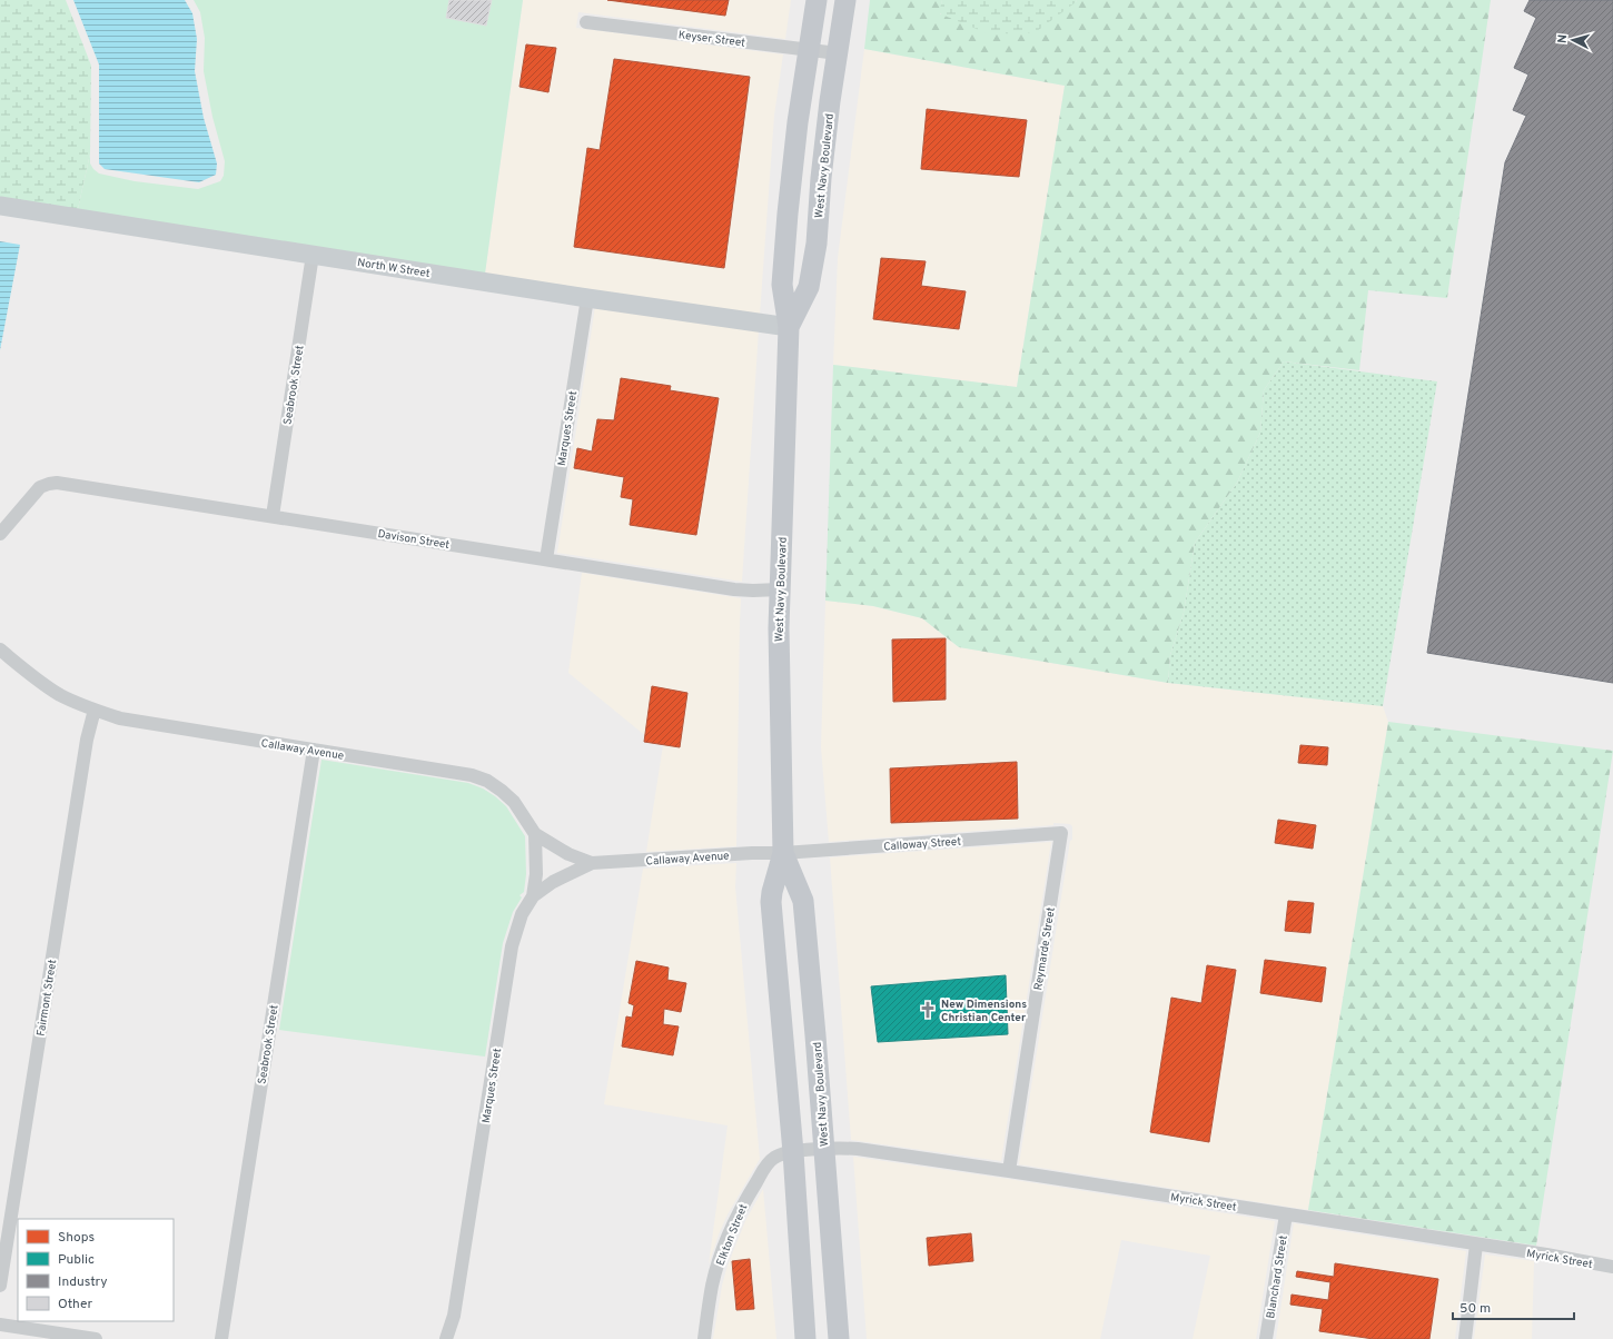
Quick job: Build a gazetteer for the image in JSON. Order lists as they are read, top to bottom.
{
  "streets": {
    "main road": ["West Navy Boulevard", "North W Street"],
    "street": [
      "Keyser Street",
      "Seabrook Street",
      "Marques Street",
      "Davison Street",
      "Callaway Avenue",
      "Calloway Street",
      "Reymarde Street",
      "Fairmont Street",
      "Myrick Street",
      "Elkton Street",
      "Blanchard Street"
    ]
  },
  "crossings": [
    ["Keyser Street", "West Navy Boulevard"],
    ["West Navy Boulevard", "North W Street"],
    ["West Navy Boulevard", "Davison Street"],
    ["West Navy Boulevard", "Callaway Avenue"],
    ["West Navy Boulevard", "Calloway Street"],
    ["West Navy Boulevard", "Myrick Street"],
    ["West Navy Boulevard", "Elkton Street"],
    ["North W Street", "Seabrook Street"],
    ["North W Street", "Marques Street"],
    ["Seabrook Street", "Davison Street"],
    ["Seabrook Street", "Callaway Avenue"],
    ["Marques Street", "Davison Street"],
    ["Marques Street", "Callaway Avenue"],
    ["Callaway Avenue", "Calloway Street"],
    ["Callaway Avenue", "Fairmont Street"],
    ["Calloway Street", "Reymarde Street"],
    ["Reymarde Street", "Myrick Street"],
    ["Myrick Street", "Elkton Street"],
    ["Myrick Street", "Blanchard Street"]
  ],
  "places": {
    "church": ["New Dimensions Christian Center"]
  },
  "legend": [
    "Shops",
    "Public",
    "Industry",
    "Other"
  ],
  "scale_bar": "50 m",
  "north": "left"
}
